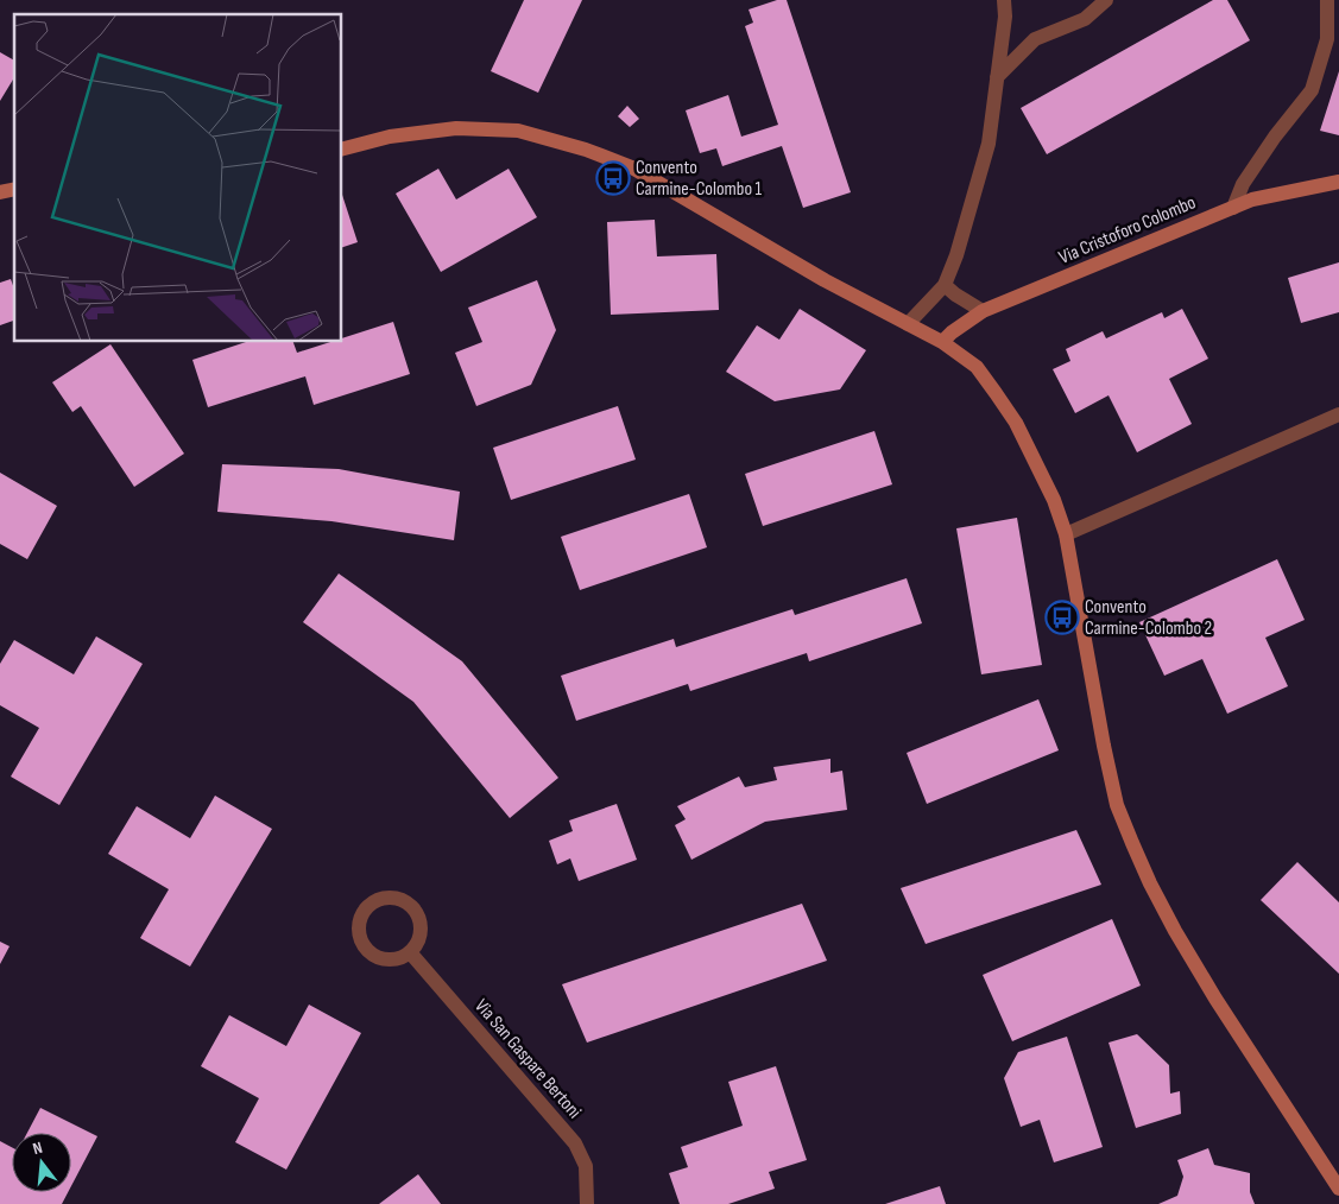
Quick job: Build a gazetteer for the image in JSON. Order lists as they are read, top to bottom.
{
  "streets": {
    "main road": ["Via Cristoforo Colombo"],
    "street": ["Via San Gaspare Bertoni"]
  },
  "places": {
    "bus stop": ["Convento Carmine-Colombo 1", "Convento Carmine-Colombo 2"]
  },
  "north": "top"
}
